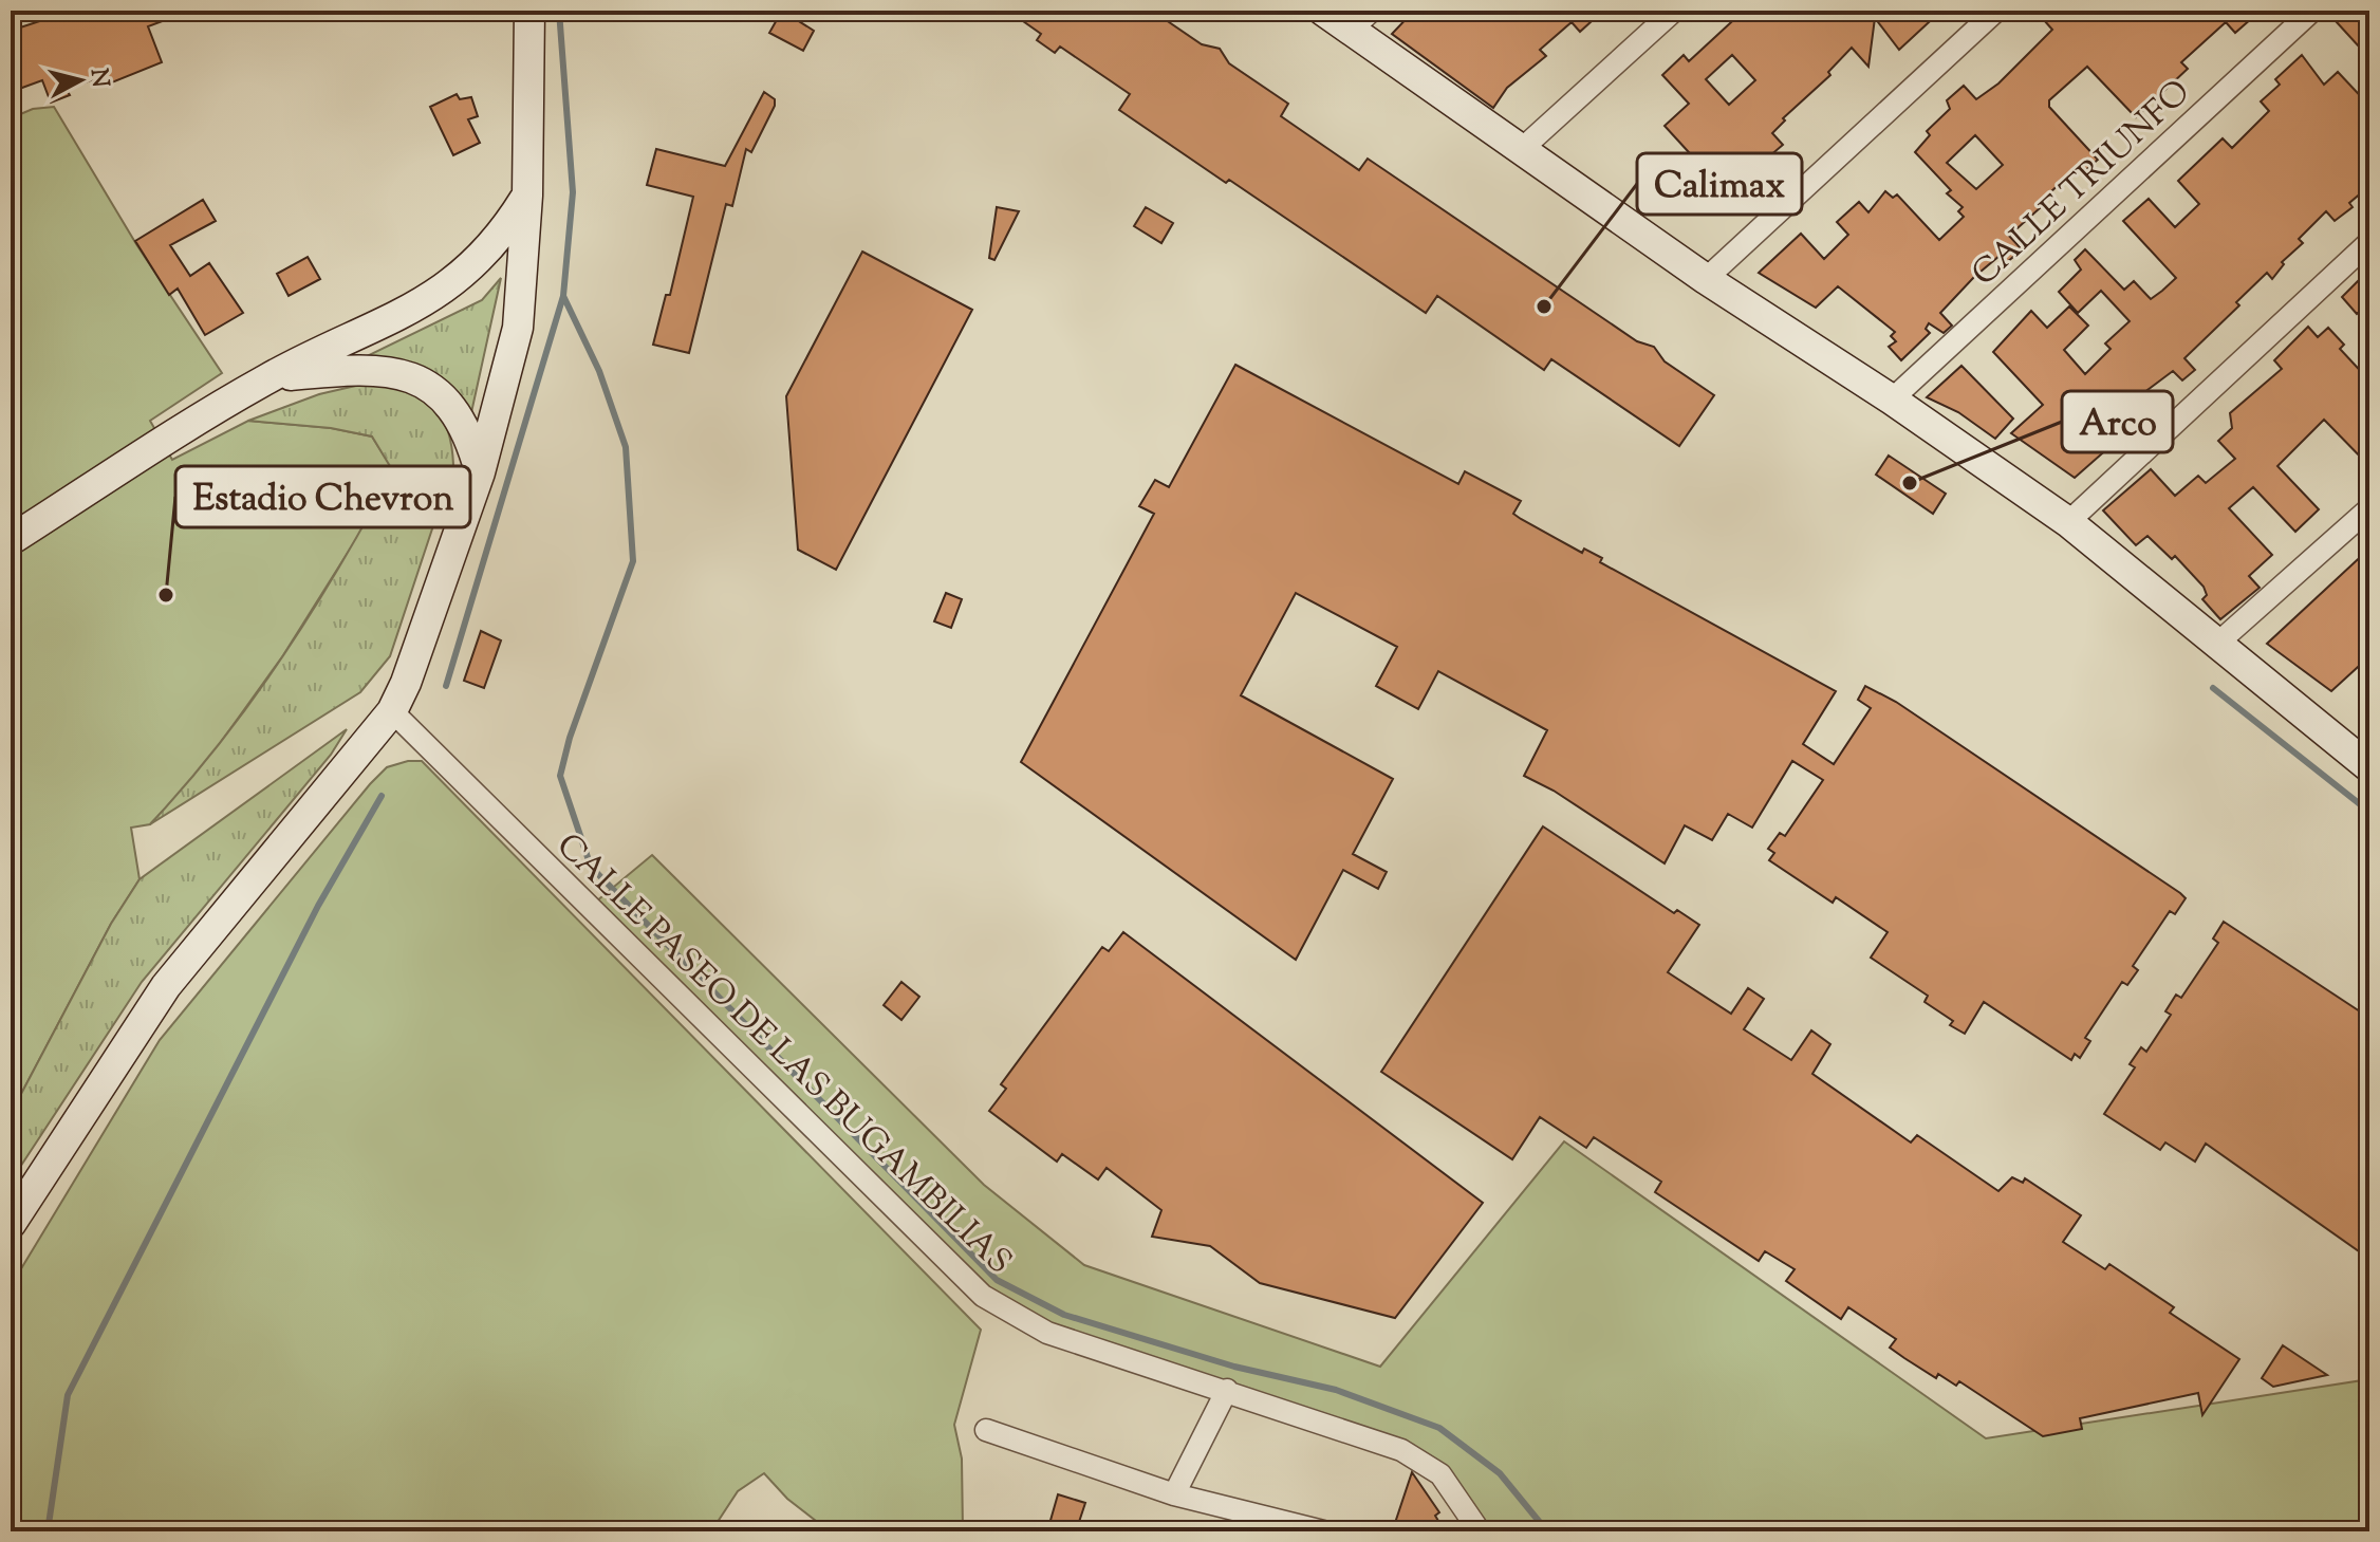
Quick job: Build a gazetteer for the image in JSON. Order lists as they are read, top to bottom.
{
  "streets": {
    "street": ["CALLE TRIUNFO", "CALLE PASEO DE LAS BUGAMBILIAS"]
  },
  "places": ["Calimax", "Arco", "Estadio Chevron"],
  "north": "right"
}
